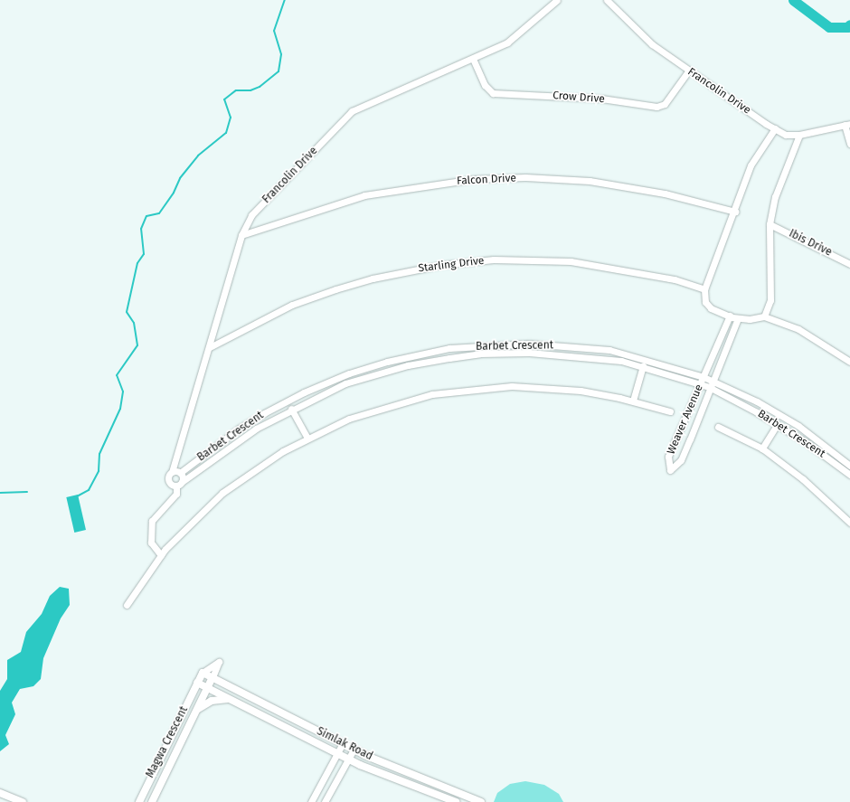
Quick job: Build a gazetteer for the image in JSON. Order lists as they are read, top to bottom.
{
  "streets": {
    "street": [
      "Francolin Drive",
      "Crow Drive",
      "Falcon Drive",
      "Ibis Drive",
      "Starling Drive",
      "Barbet Crescent",
      "Weaver Avenue",
      "Magwa Crescent",
      "Simlak Road"
    ]
  },
  "crossings": [
    ["Francolin Drive", "Crow Drive"],
    ["Francolin Drive", "Falcon Drive"],
    ["Francolin Drive", "Starling Drive"],
    ["Barbet Crescent", "Weaver Avenue"],
    ["Magwa Crescent", "Simlak Road"]
  ]
}
